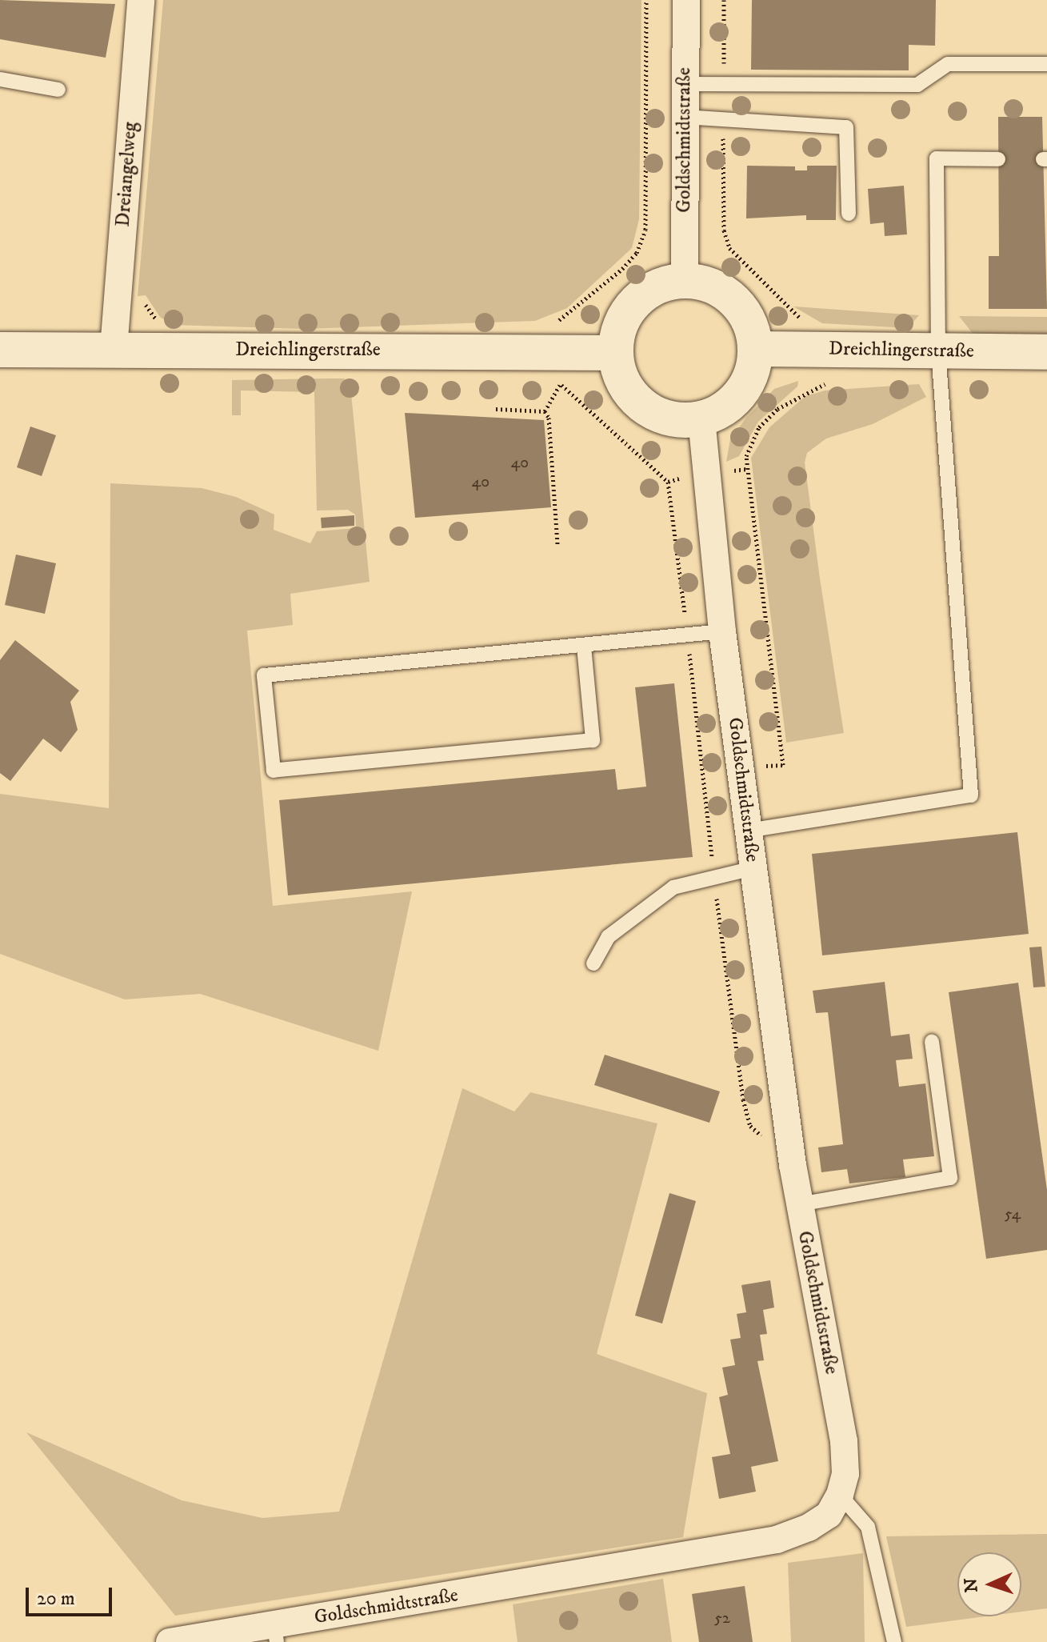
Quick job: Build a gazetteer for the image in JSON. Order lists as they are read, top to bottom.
{
  "streets": {
    "street": ["Goldschmidtstraße", "Dreiangelweg", "Dreichlingerstraße"]
  },
  "crossings": [
    ["Goldschmidtstraße", "Dreichlingerstraße"],
    ["Dreiangelweg", "Dreichlingerstraße"]
  ],
  "house_numbers": [
    "40",
    "40",
    "54",
    "52"
  ],
  "scale_bar": "20 m",
  "north": "left"
}
